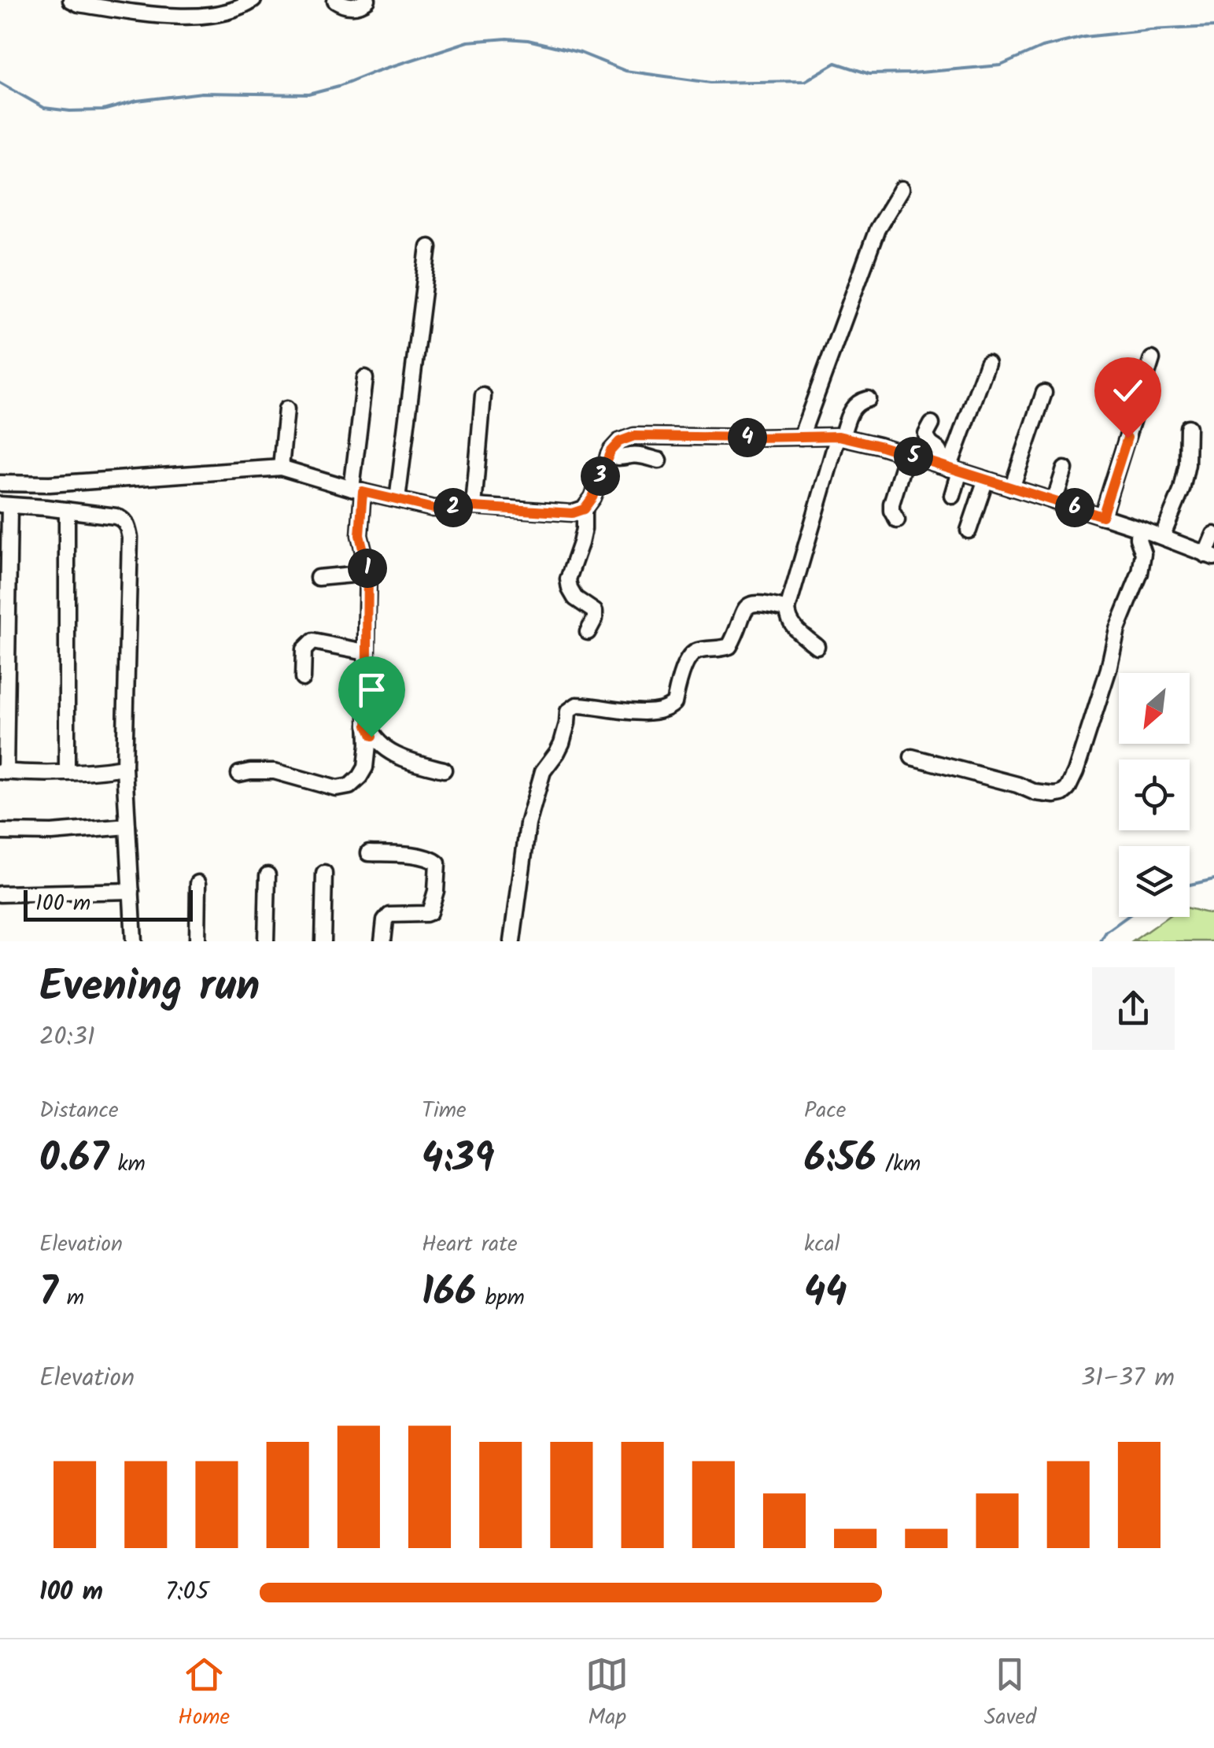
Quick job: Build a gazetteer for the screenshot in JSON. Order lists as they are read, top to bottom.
{
  "scale_bar": "100 m",
  "north": "bottom left",
  "page": {
    "pins": [
      "4",
      "5",
      "3",
      "2",
      "6",
      "1"
    ],
    "scale": "100 m",
    "heading": ["Evening run", "20:31"],
    "stats": [
      ["Distance", "0.67 km"],
      ["Time", "4:39"],
      ["Pace", "6:56 /km"],
      ["Elevation", "7 m"],
      ["Heart rate", "166 bpm"],
      ["kcal", "44"]
    ],
    "chart": ["Elevation", "31–37 m"],
    "list": [
      {
        "name": "100 m",
        "note": "7:05"
      }
    ],
    "tabs": ["Home", "Map", "Saved"]
  }
}
